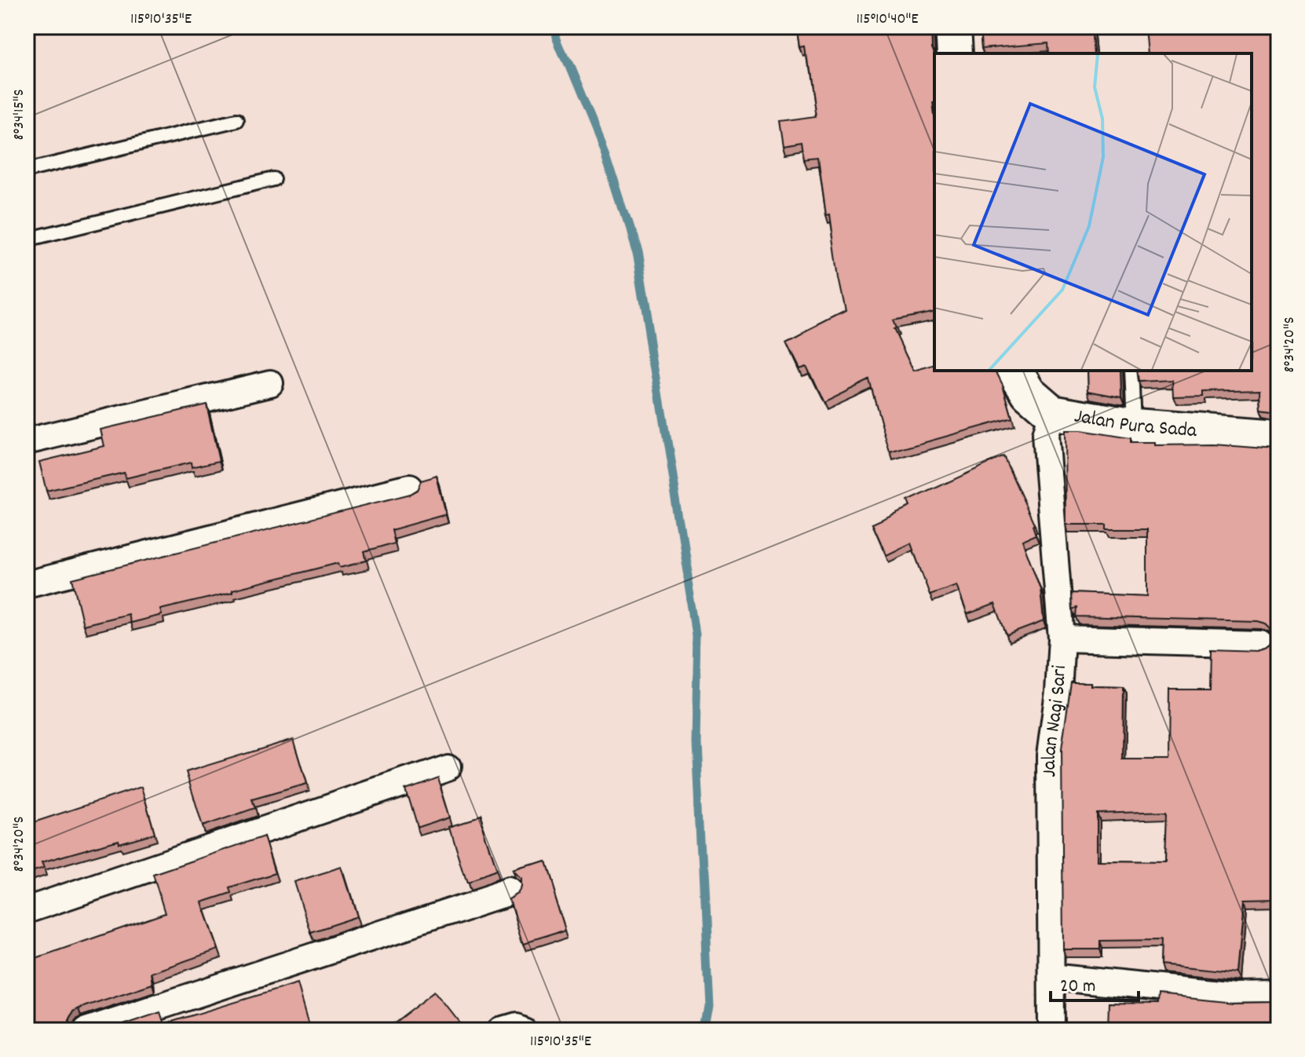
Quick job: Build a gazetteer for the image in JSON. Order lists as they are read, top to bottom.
{
  "streets": {
    "street": ["Jalan Pura Sada", "Jalan Nagi Sari"]
  },
  "crossings": [
    ["Jalan Pura Sada", "Jalan Nagi Sari"]
  ],
  "scale_bar": "20 m",
  "coordinates": [
    "115°10'35\"E",
    "115°10'40\"E",
    "8°34'15\"S",
    "8°34'20\"S"
  ]
}
